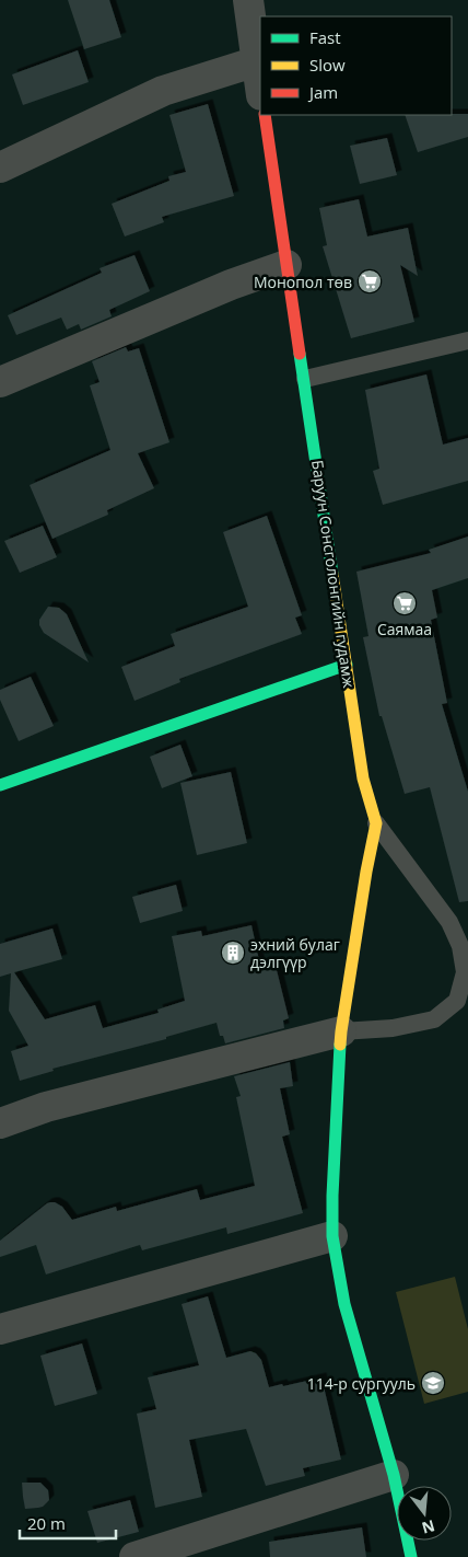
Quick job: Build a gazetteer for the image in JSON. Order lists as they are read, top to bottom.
{
  "streets": {
    "street": ["Баруун Сонсголонгийн гудамж"]
  },
  "places": {
    "supermarket": ["Монопол төв", "Саямаа"],
    "building": ["эхний булаг дэлгүүр"],
    "school or university": ["114-р сургууль"]
  },
  "legend": ["Fast", "Slow", "Jam"],
  "scale_bar": "20 m",
  "north": "bottom"
}
